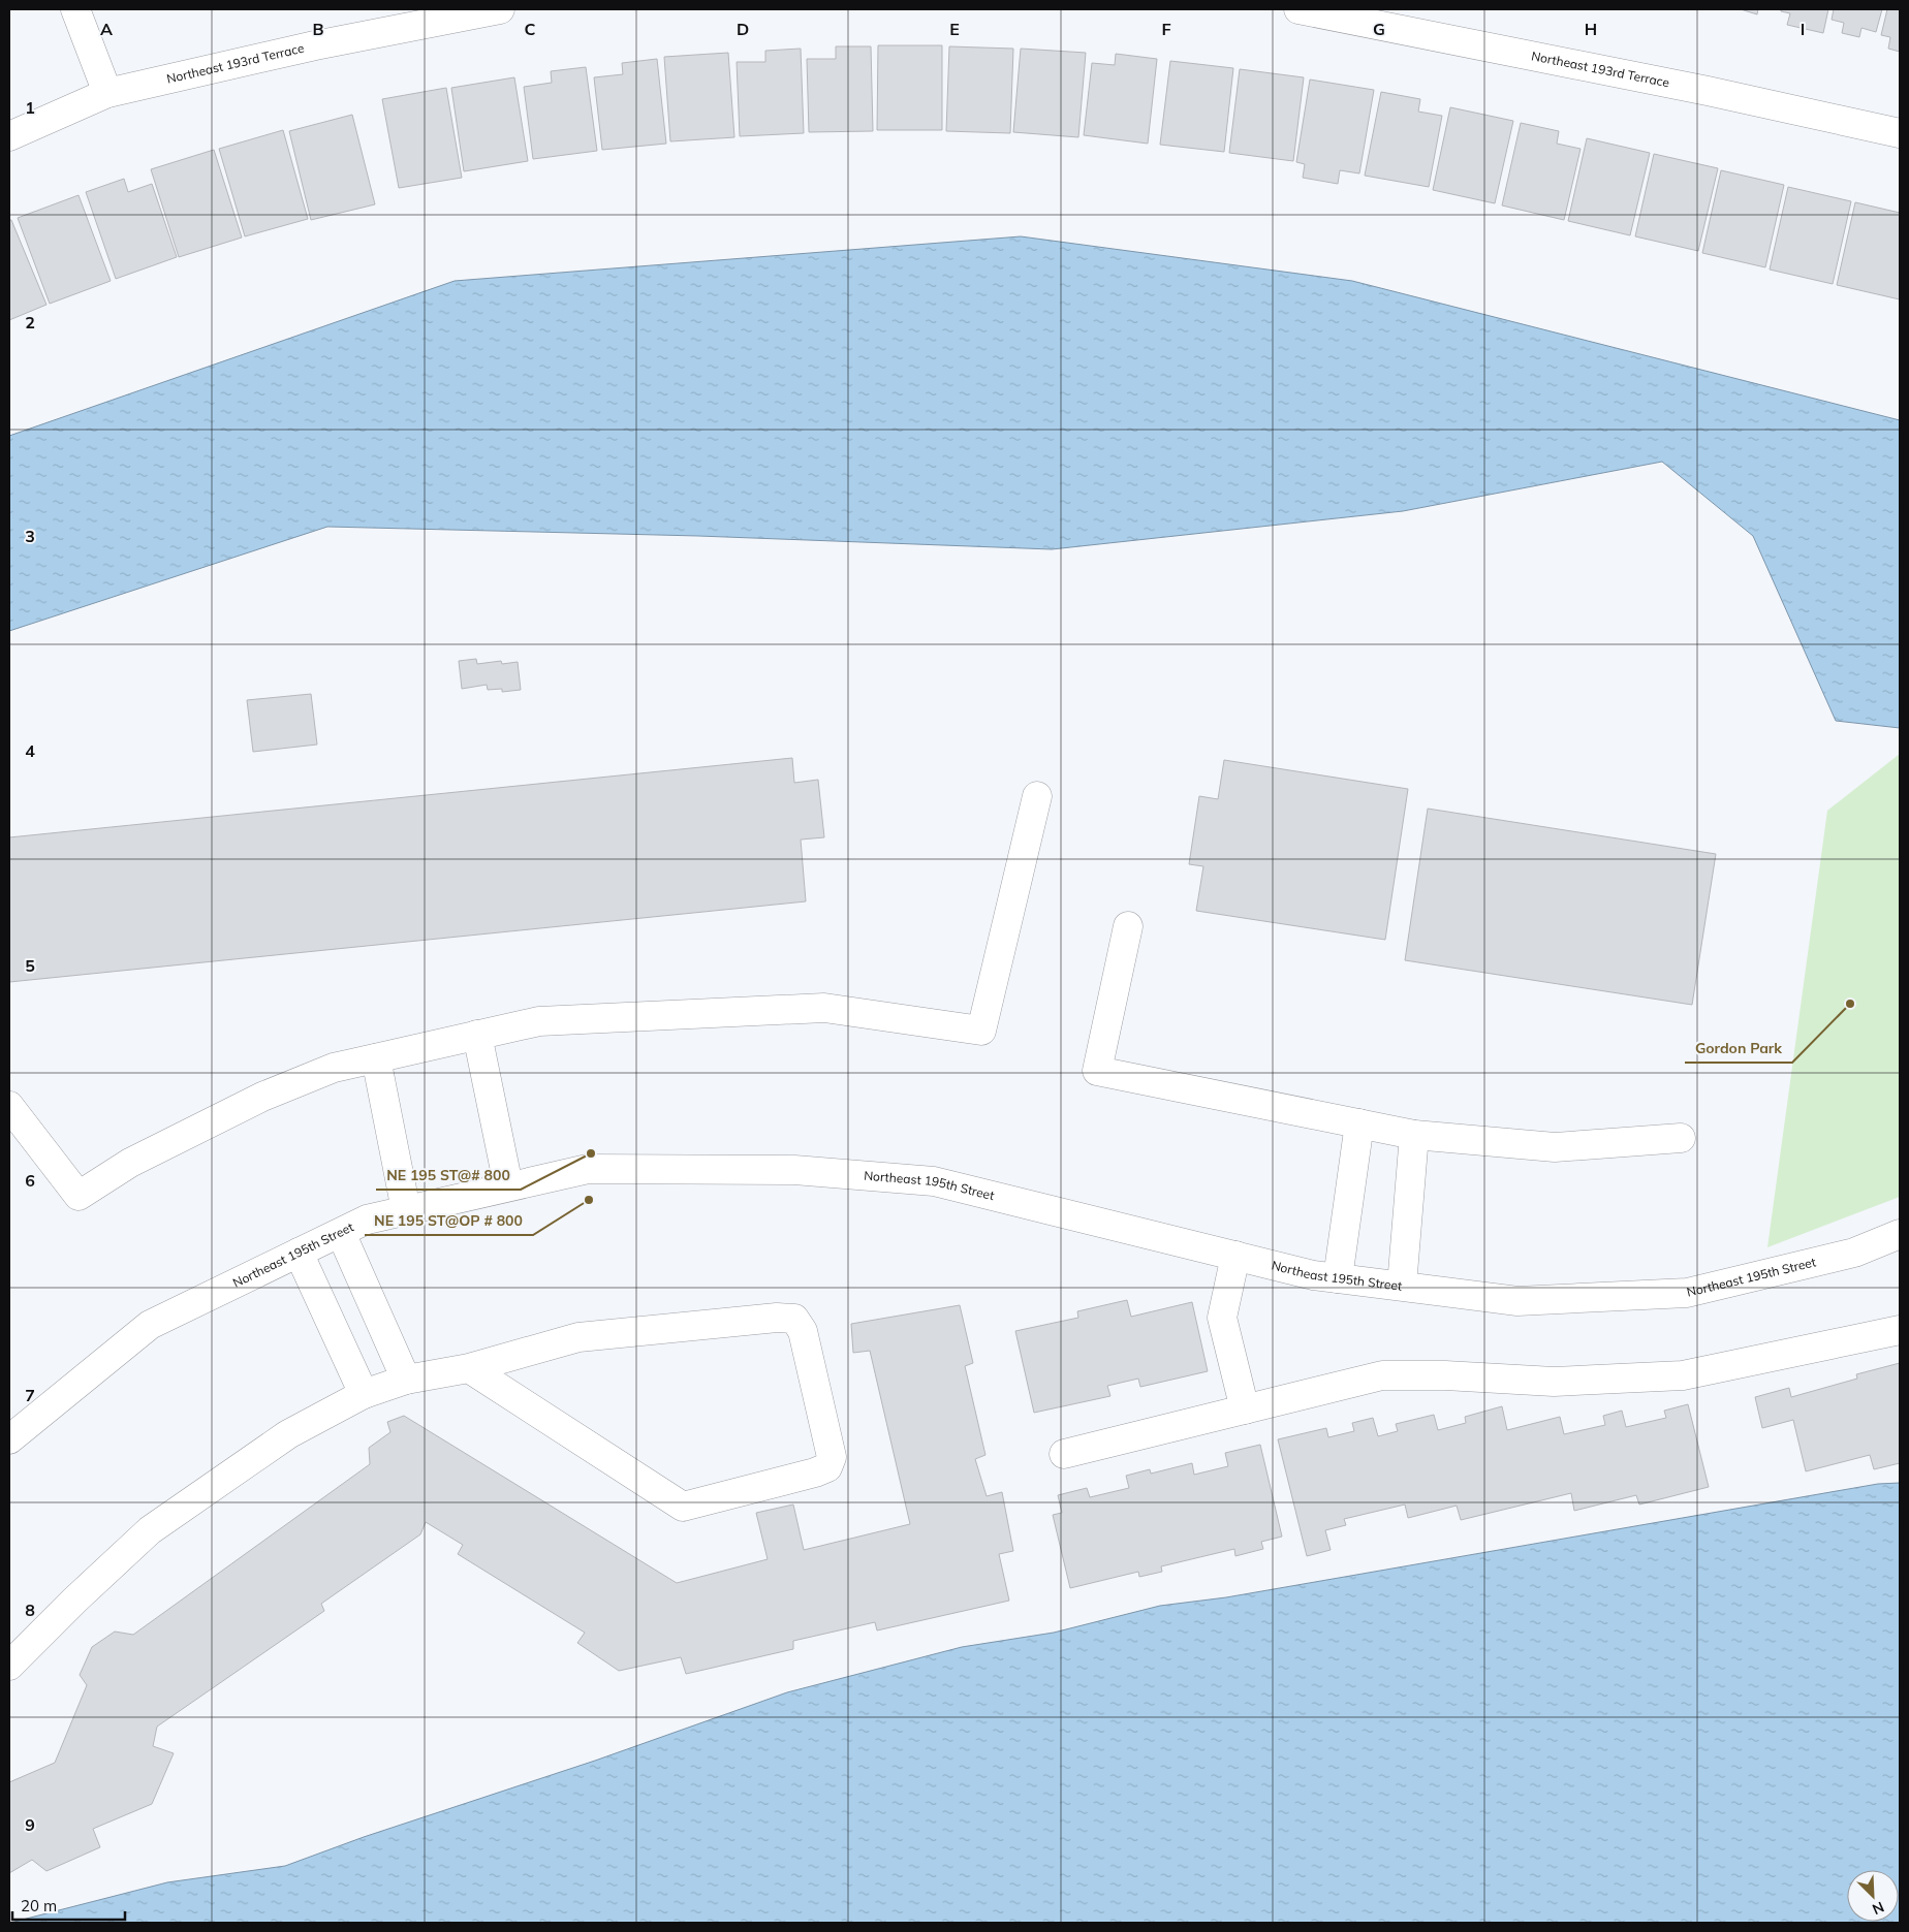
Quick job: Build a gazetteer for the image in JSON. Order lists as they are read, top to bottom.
{
  "streets": {
    "street": ["Northeast 193rd Terrace", "Northeast 195th Street"]
  },
  "places": ["Gordon Park", "NE 195 ST@# 800", "NE 195 ST@OP # 800"],
  "scale_bar": "20 m",
  "north": "bottom right",
  "grid": {
    "columns": [
      "A",
      "B",
      "C",
      "D",
      "E",
      "F",
      "G",
      "H",
      "I"
    ],
    "rows": [
      "1",
      "2",
      "3",
      "4",
      "5",
      "6",
      "7",
      "8",
      "9"
    ]
  }
}
